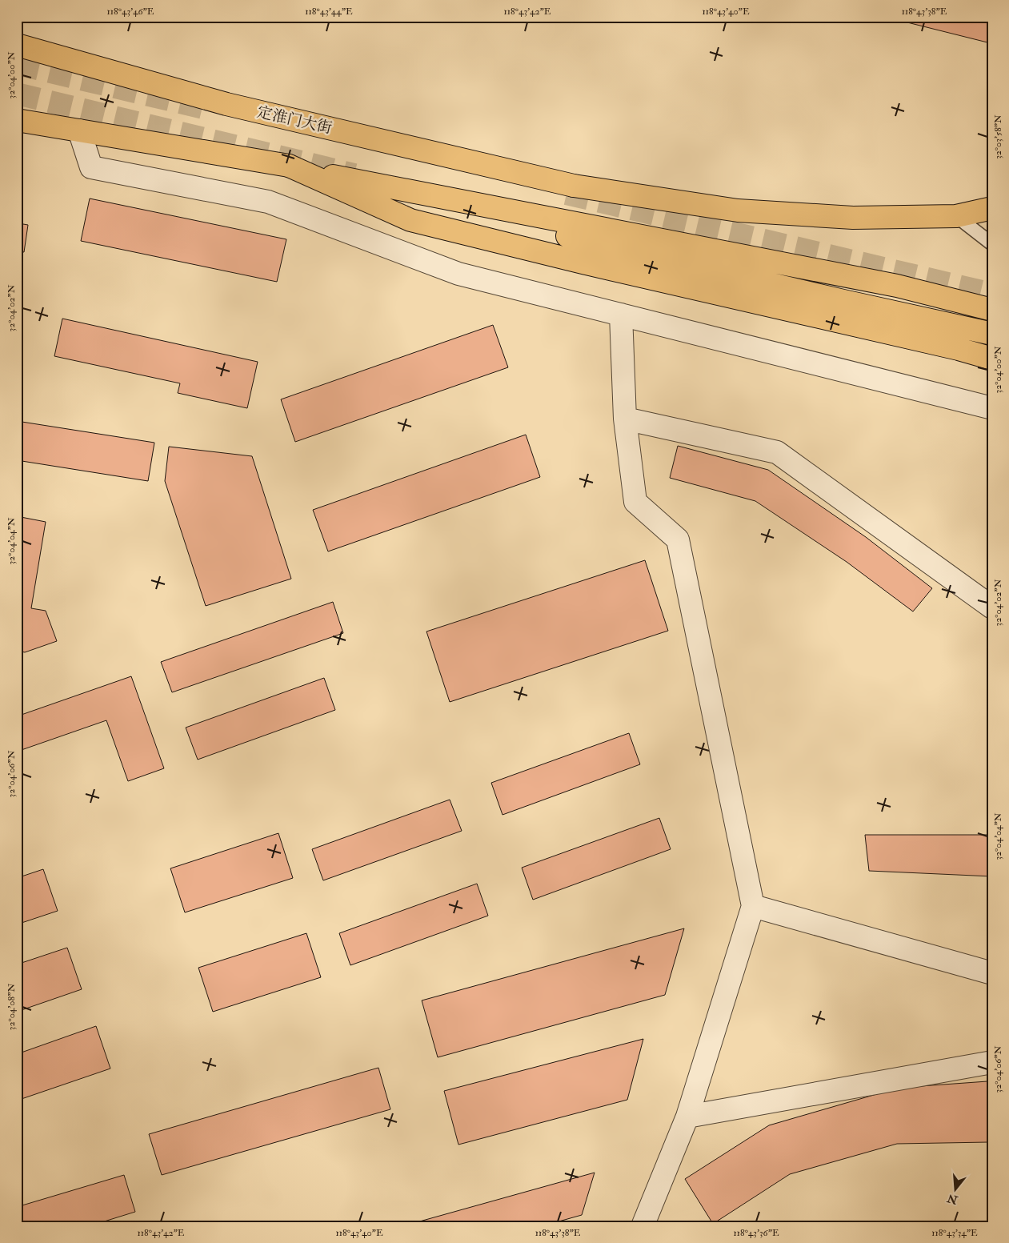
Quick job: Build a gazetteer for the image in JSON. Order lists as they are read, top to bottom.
{
  "streets": {
    "main road": ["定淮门大街"]
  },
  "north": "bottom",
  "coordinates": [
    "118°43'46\"E",
    "118°43'44\"E",
    "118°43'42\"E",
    "118°43'40\"E",
    "118°43'38\"E",
    "32°04'00\"N",
    "32°03'58\"N",
    "32°04'02\"N",
    "32°04'04\"N",
    "32°04'06\"N",
    "32°04'08\"N",
    "118°43'36\"E",
    "118°43'34\"E"
  ]
}
